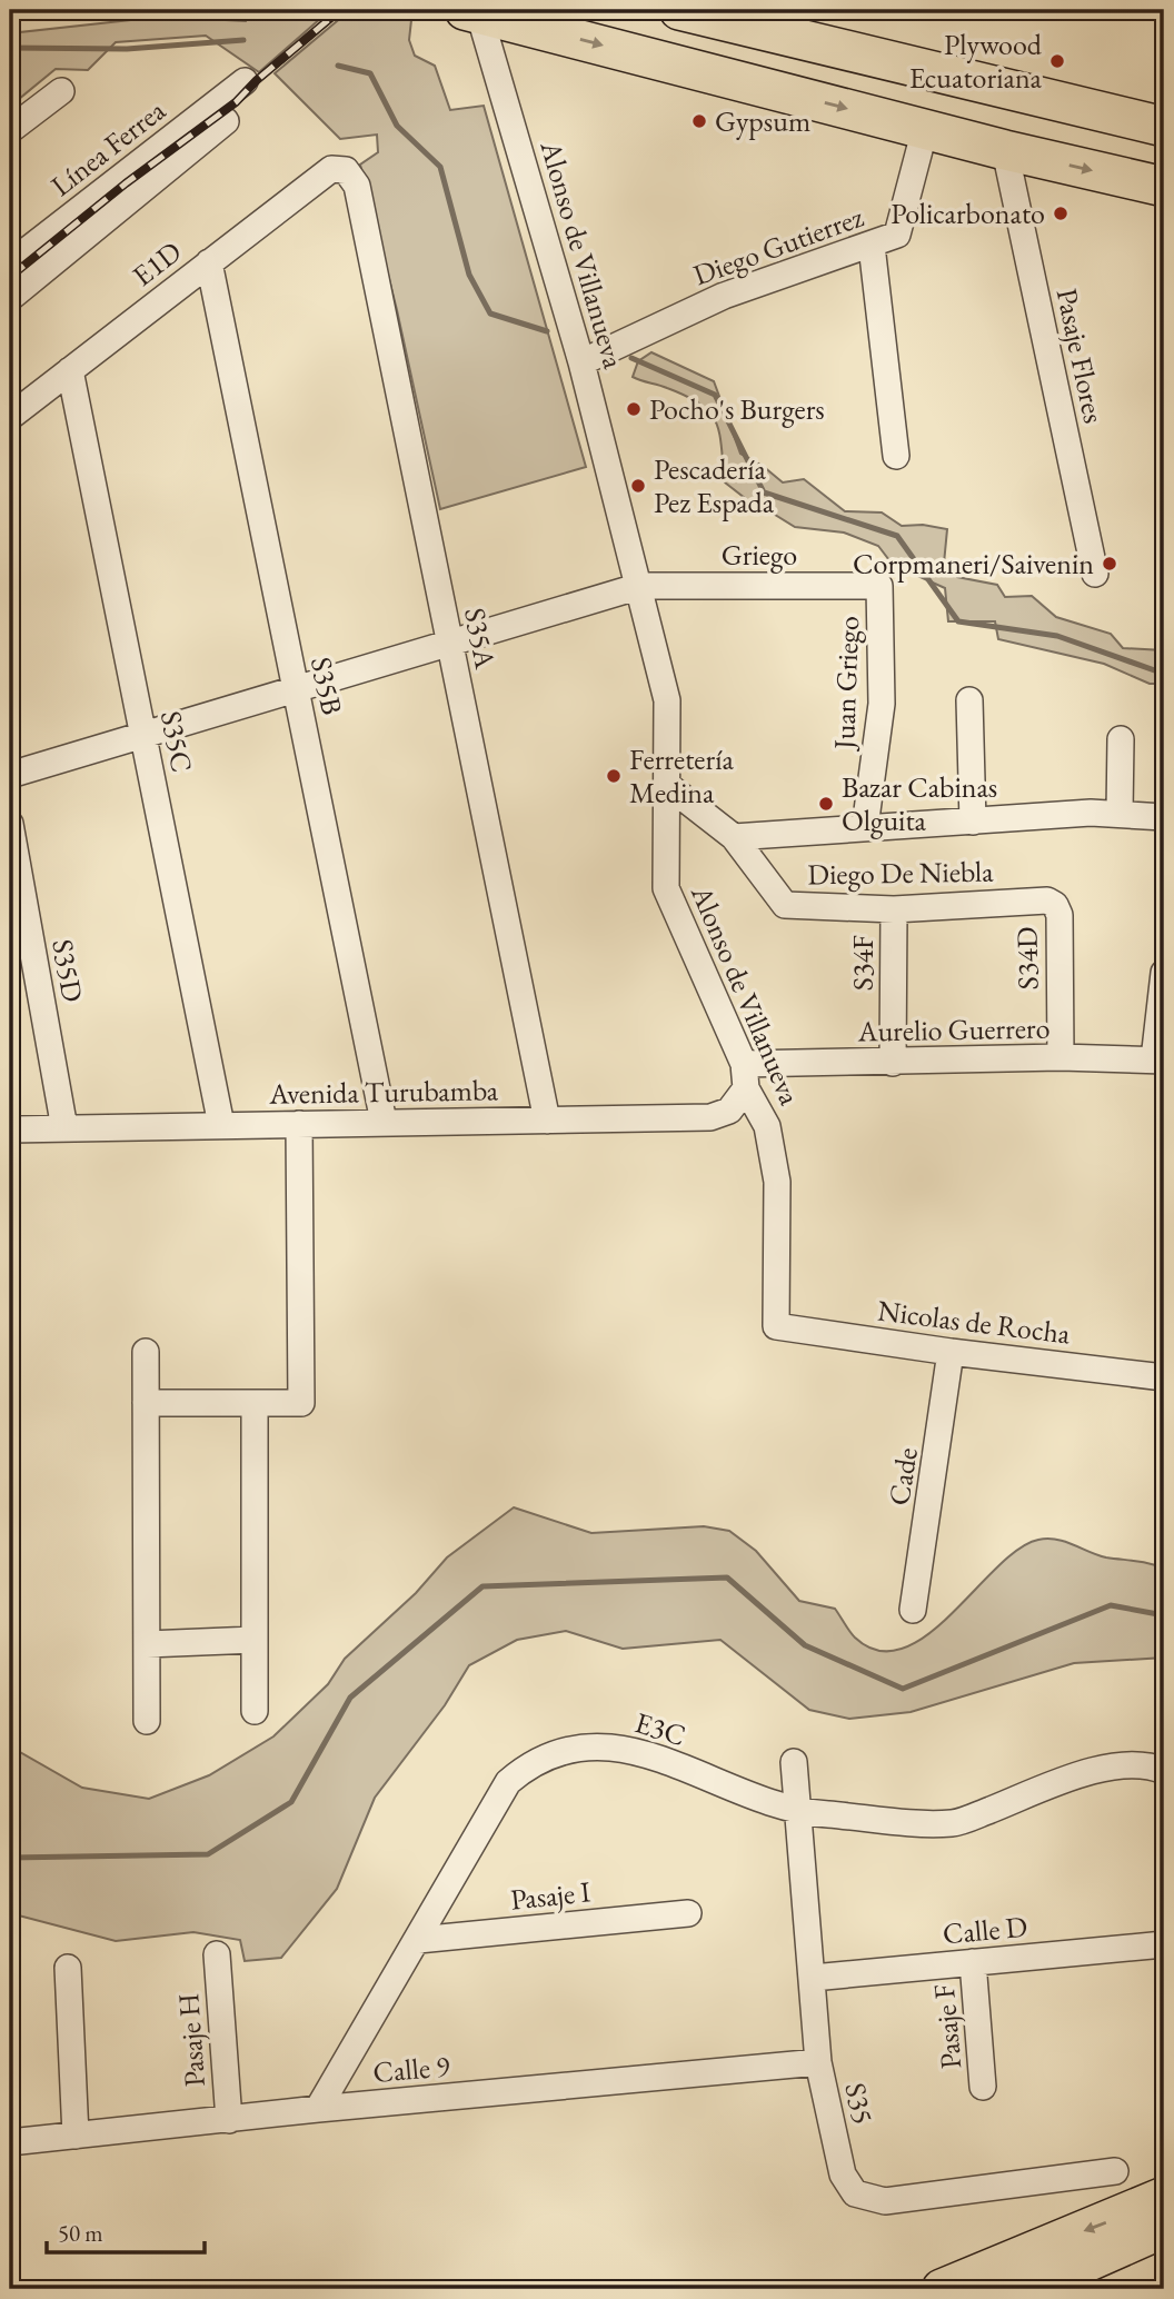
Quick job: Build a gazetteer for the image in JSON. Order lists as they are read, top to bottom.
{
  "streets": {
    "street": [
      "Línea Ferrea",
      "Diego Gutierrez",
      "Alonso de Villanueva",
      "E1D",
      "Pasaje Flores",
      "Griego",
      "S35A",
      "Juan Griego",
      "S35B",
      "S35C",
      "Diego De Niebla",
      "S34D",
      "S34F",
      "S35D",
      "Aurelio Guerrero",
      "Avenida Turubamba",
      "Nicolas de Rocha",
      "Cade",
      "E3C",
      "Pasaje I",
      "Calle D",
      "Pasaje F",
      "Pasaje H",
      "Calle 9",
      "S35"
    ]
  },
  "crossings": [
    ["Diego Gutierrez", "Alonso de Villanueva"],
    ["Alonso de Villanueva", "Griego"],
    ["Alonso de Villanueva", "Aurelio Guerrero"],
    ["Alonso de Villanueva", "Avenida Turubamba"],
    ["Alonso de Villanueva", "Nicolas de Rocha"],
    ["E1D", "S35A"],
    ["E1D", "S35B"],
    ["E1D", "S35C"],
    ["Griego", "S35A"],
    ["Griego", "Juan Griego"],
    ["Griego", "S35B"],
    ["Griego", "S35C"],
    ["S35A", "Avenida Turubamba"],
    ["S35B", "Avenida Turubamba"],
    ["S35C", "Avenida Turubamba"],
    ["Diego De Niebla", "S34D"],
    ["Diego De Niebla", "S34F"],
    ["S34D", "Aurelio Guerrero"],
    ["S34F", "Aurelio Guerrero"],
    ["S35D", "Avenida Turubamba"],
    ["Aurelio Guerrero", "Avenida Turubamba"],
    ["Nicolas de Rocha", "Cade"],
    ["E3C", "Pasaje I"],
    ["E3C", "Calle 9"],
    ["E3C", "S35"],
    ["Calle D", "Pasaje F"],
    ["Calle D", "S35"],
    ["Pasaje H", "Calle 9"],
    ["Calle 9", "S35"]
  ],
  "places": [
    "Plywood Ecuatoriana",
    "Gypsum",
    "Policarbonato",
    "Pocho's Burgers",
    "Pescadería Pez Espada",
    "Corpmaneri/Saivenin",
    "Ferretería Medina",
    "Bazar Cabinas Olguita"
  ],
  "scale_bar": "50 m"
}
